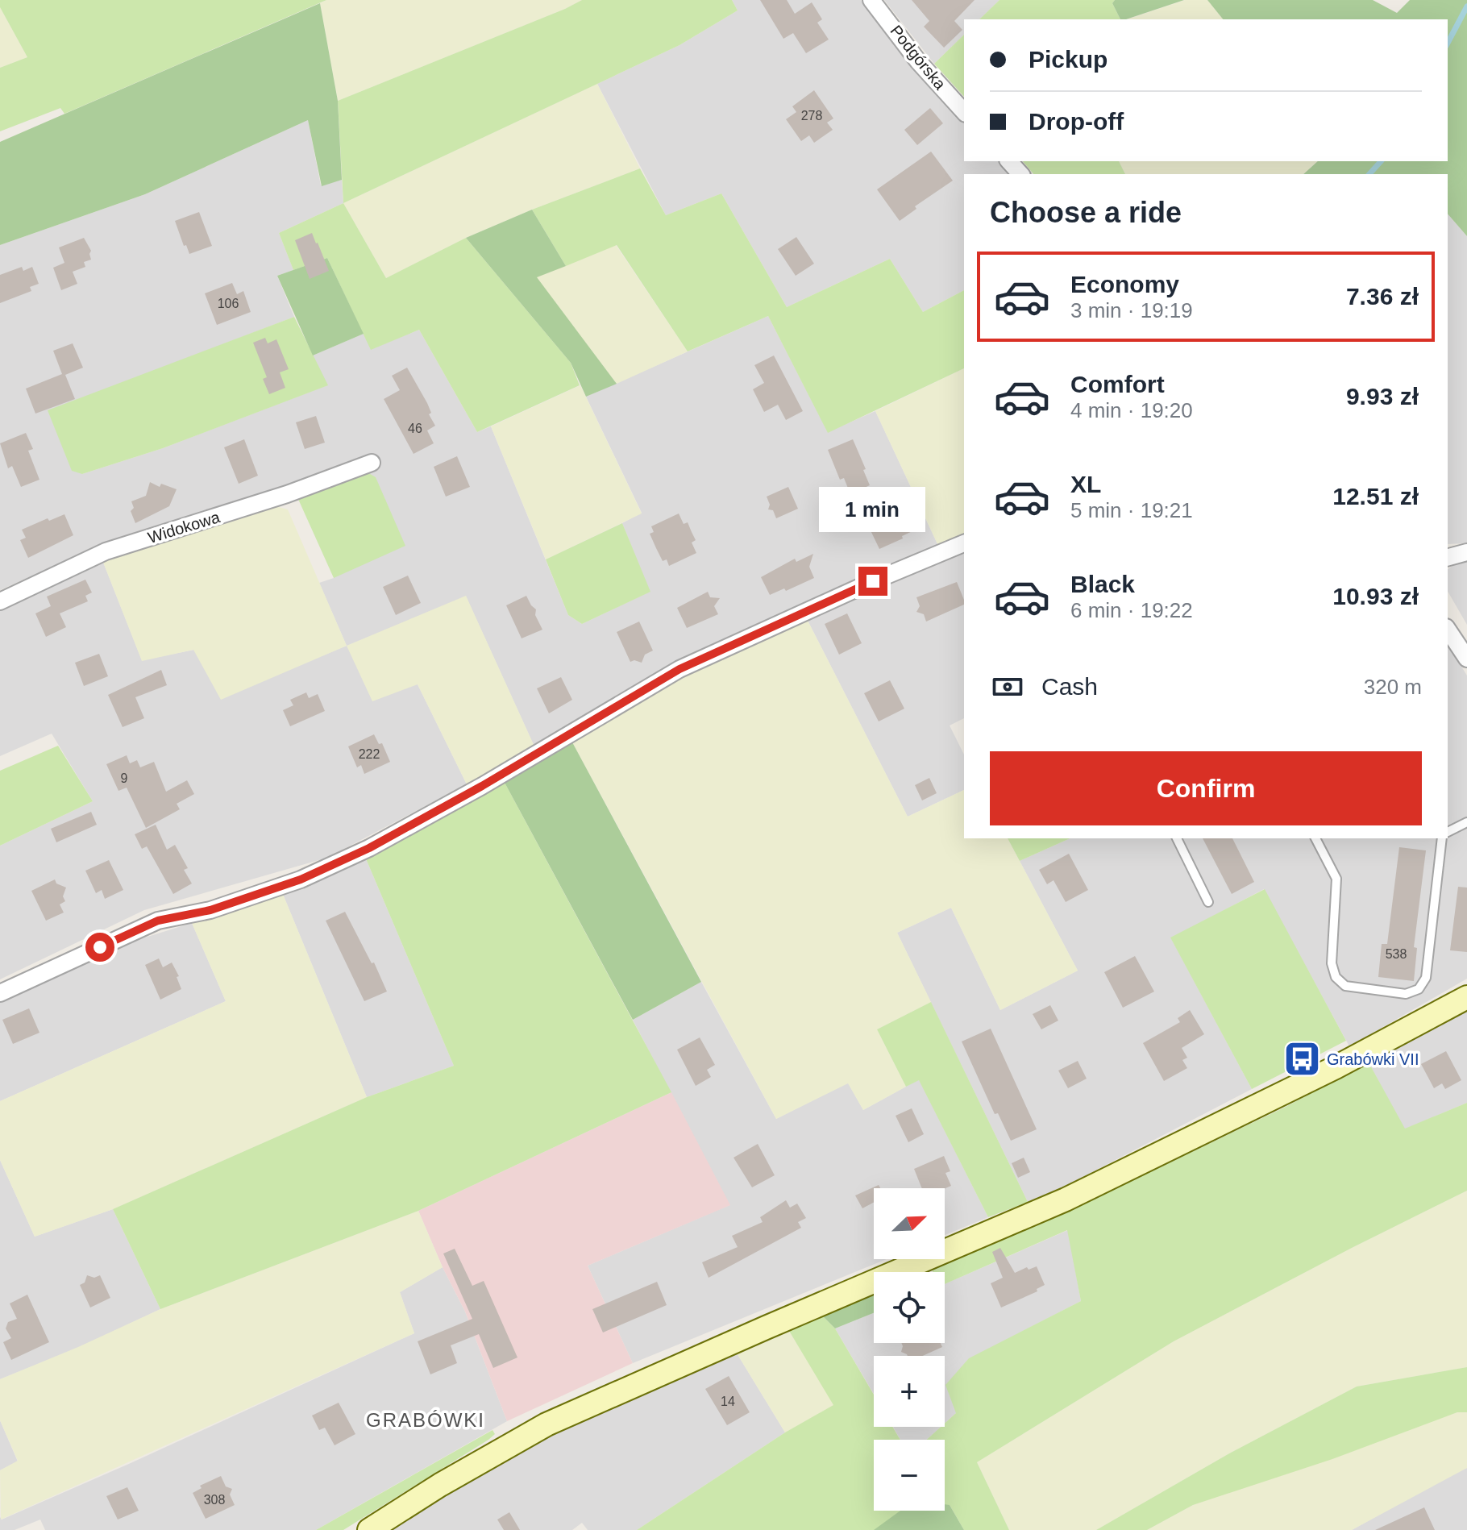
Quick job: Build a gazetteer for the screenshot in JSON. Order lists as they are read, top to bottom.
{
  "streets": {
    "street": ["Podgórska", "Widokowa"]
  },
  "districts": ["GRABÓWKI"],
  "places": {
    "bus stop": ["Grabówki VII"]
  },
  "house_numbers": [
    "278",
    "106",
    "46",
    "222",
    "9",
    "538",
    "14",
    "308"
  ],
  "north": "top right",
  "page": {
    "banner": ["Pickup", "Drop-off"],
    "heading": "Choose a ride",
    "list": [
      {
        "name": "Economy",
        "note": "3 min · 19:19",
        "value": "7.36 zł"
      },
      {
        "name": "Comfort",
        "note": "4 min · 19:20",
        "value": "9.93 zł"
      },
      {
        "name": "XL",
        "note": "5 min · 19:21",
        "value": "12.51 zł"
      },
      {
        "name": "Black",
        "note": "6 min · 19:22",
        "value": "10.93 zł"
      }
    ],
    "bubble": "1 min",
    "pay": ["Cash", "320 m"],
    "buttons": "Confirm",
    "map_buttons": ["+", "−"]
  }
}
